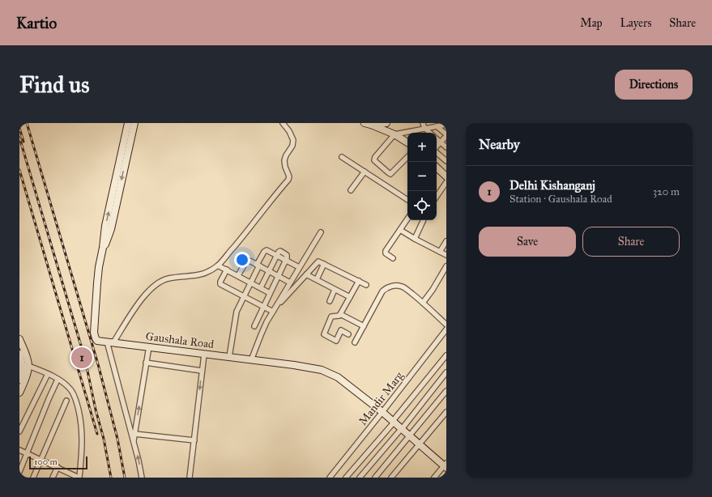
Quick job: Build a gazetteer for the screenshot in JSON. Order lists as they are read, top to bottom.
{
  "streets": {
    "street": ["Gaushala Road", "Mandir Marg"]
  },
  "crossings": [
    ["Gaushala Road", "Mandir Marg"]
  ],
  "scale_bar": "100 m",
  "page": {
    "header": "Kartio",
    "nav": ["Map", "Layers", "Share"],
    "buttons": [
      "Directions",
      ["Save", "Share"]
    ],
    "title": "Find us",
    "heading": "Nearby",
    "map_buttons": ["+", "−"],
    "list": [
      {
        "mark": "1",
        "name": "Delhi Kishanganj",
        "note": "Station · Gaushala Road",
        "value": "320 m"
      }
    ],
    "pins": "1",
    "scale": "100 m"
  }
}
